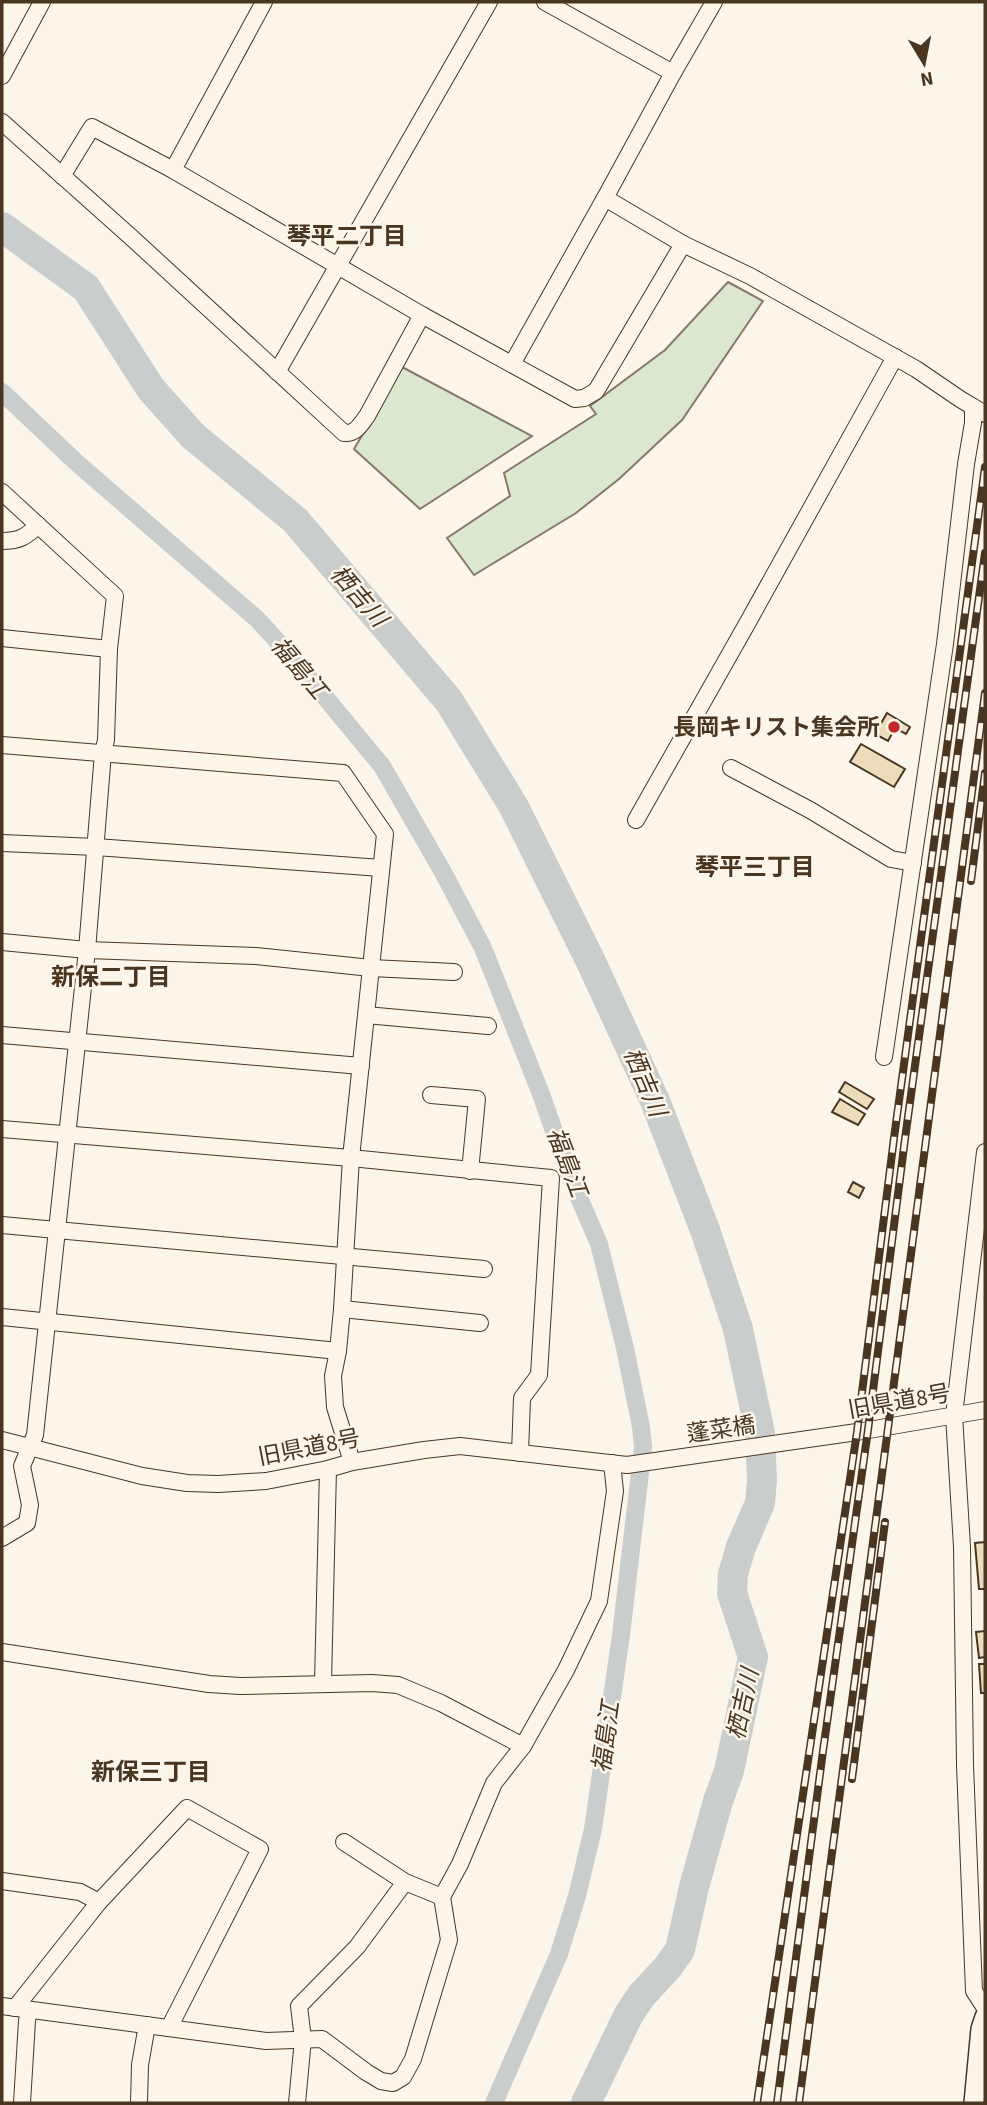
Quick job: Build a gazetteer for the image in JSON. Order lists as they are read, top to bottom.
{
  "streets": {
    "street": ["旧県道8号", "蓬菜橋"]
  },
  "crossings": [
    ["旧県道8号", "蓬菜橋"]
  ],
  "districts": [
    "琴平二丁目",
    "琴平三丁目",
    "新保二丁目",
    "新保三丁目"
  ],
  "water": ["栖吉川", "福島江"],
  "places": ["長岡キリスト集会所"],
  "north": "bottom"
}
